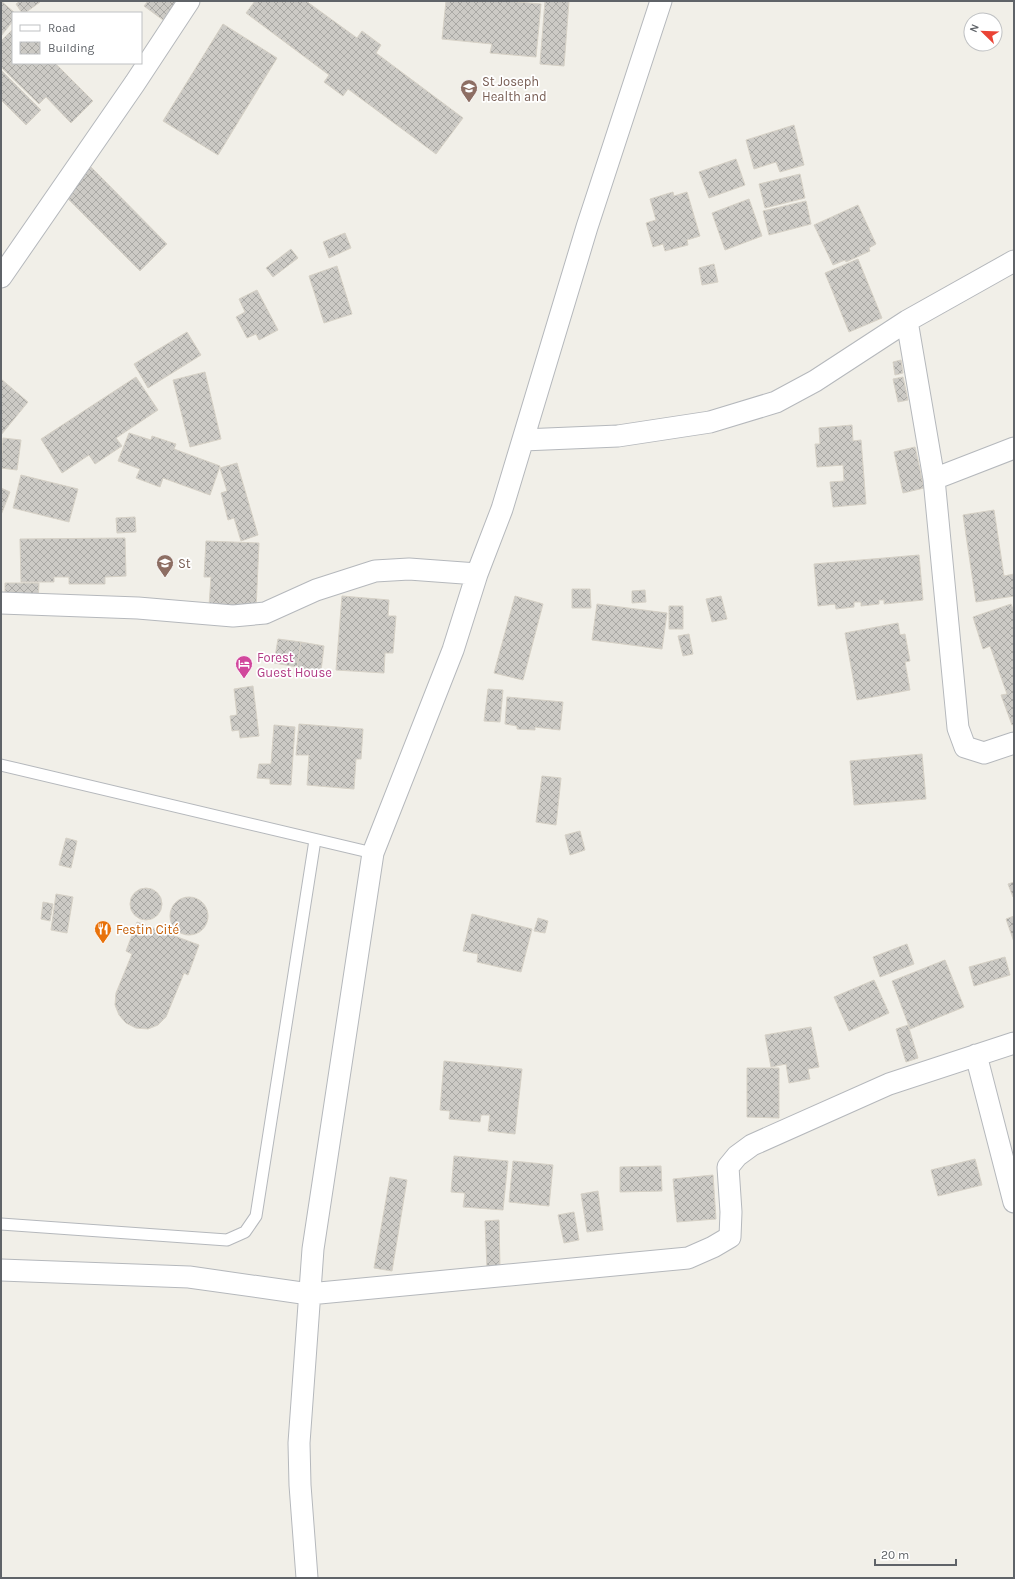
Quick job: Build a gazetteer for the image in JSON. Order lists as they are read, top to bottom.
{
  "places": {
    "school or university": ["St Joseph Health and", "St"],
    "hotel": ["Forest Guest House"],
    "restaurant": ["Festin Cité"]
  },
  "legend": ["Road", "Building"],
  "scale_bar": "20 m",
  "north": "top left"
}
